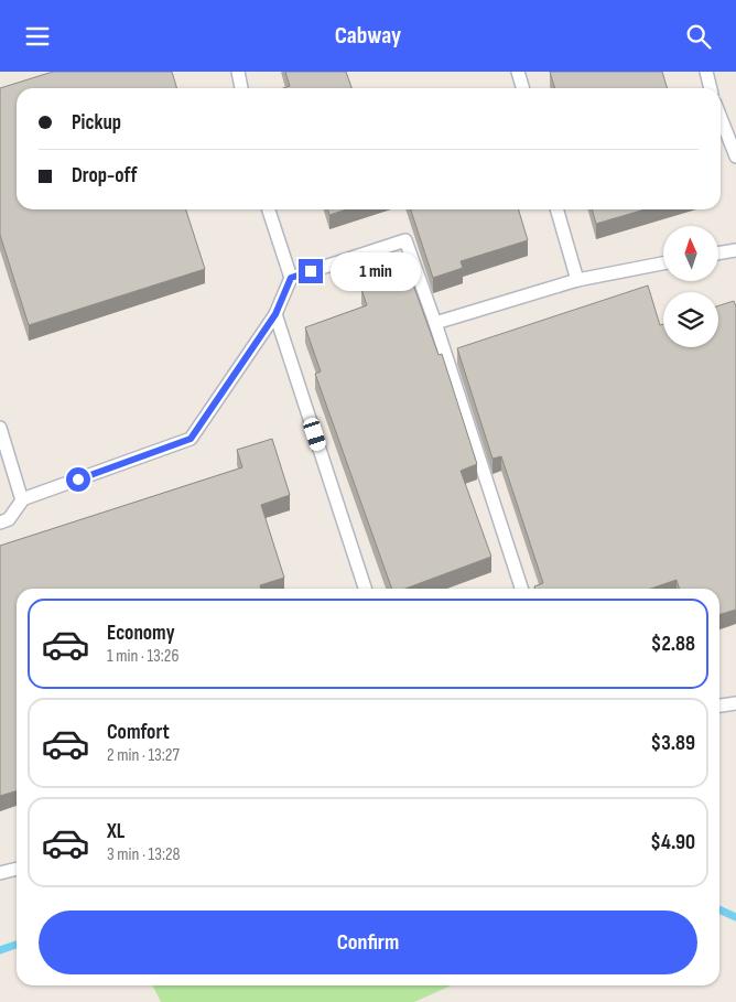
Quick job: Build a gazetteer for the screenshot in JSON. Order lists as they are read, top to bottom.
{
  "north": "top",
  "page": {
    "header": "Cabway",
    "banner": ["Pickup", "Drop-off"],
    "bubble": "1 min",
    "list": [
      {
        "name": "Economy",
        "note": "1 min · 13:26",
        "value": "$2.88"
      },
      {
        "name": "Comfort",
        "note": "2 min · 13:27",
        "value": "$3.89"
      },
      {
        "name": "XL",
        "note": "3 min · 13:28",
        "value": "$4.90"
      }
    ],
    "buttons": "Confirm"
  }
}
